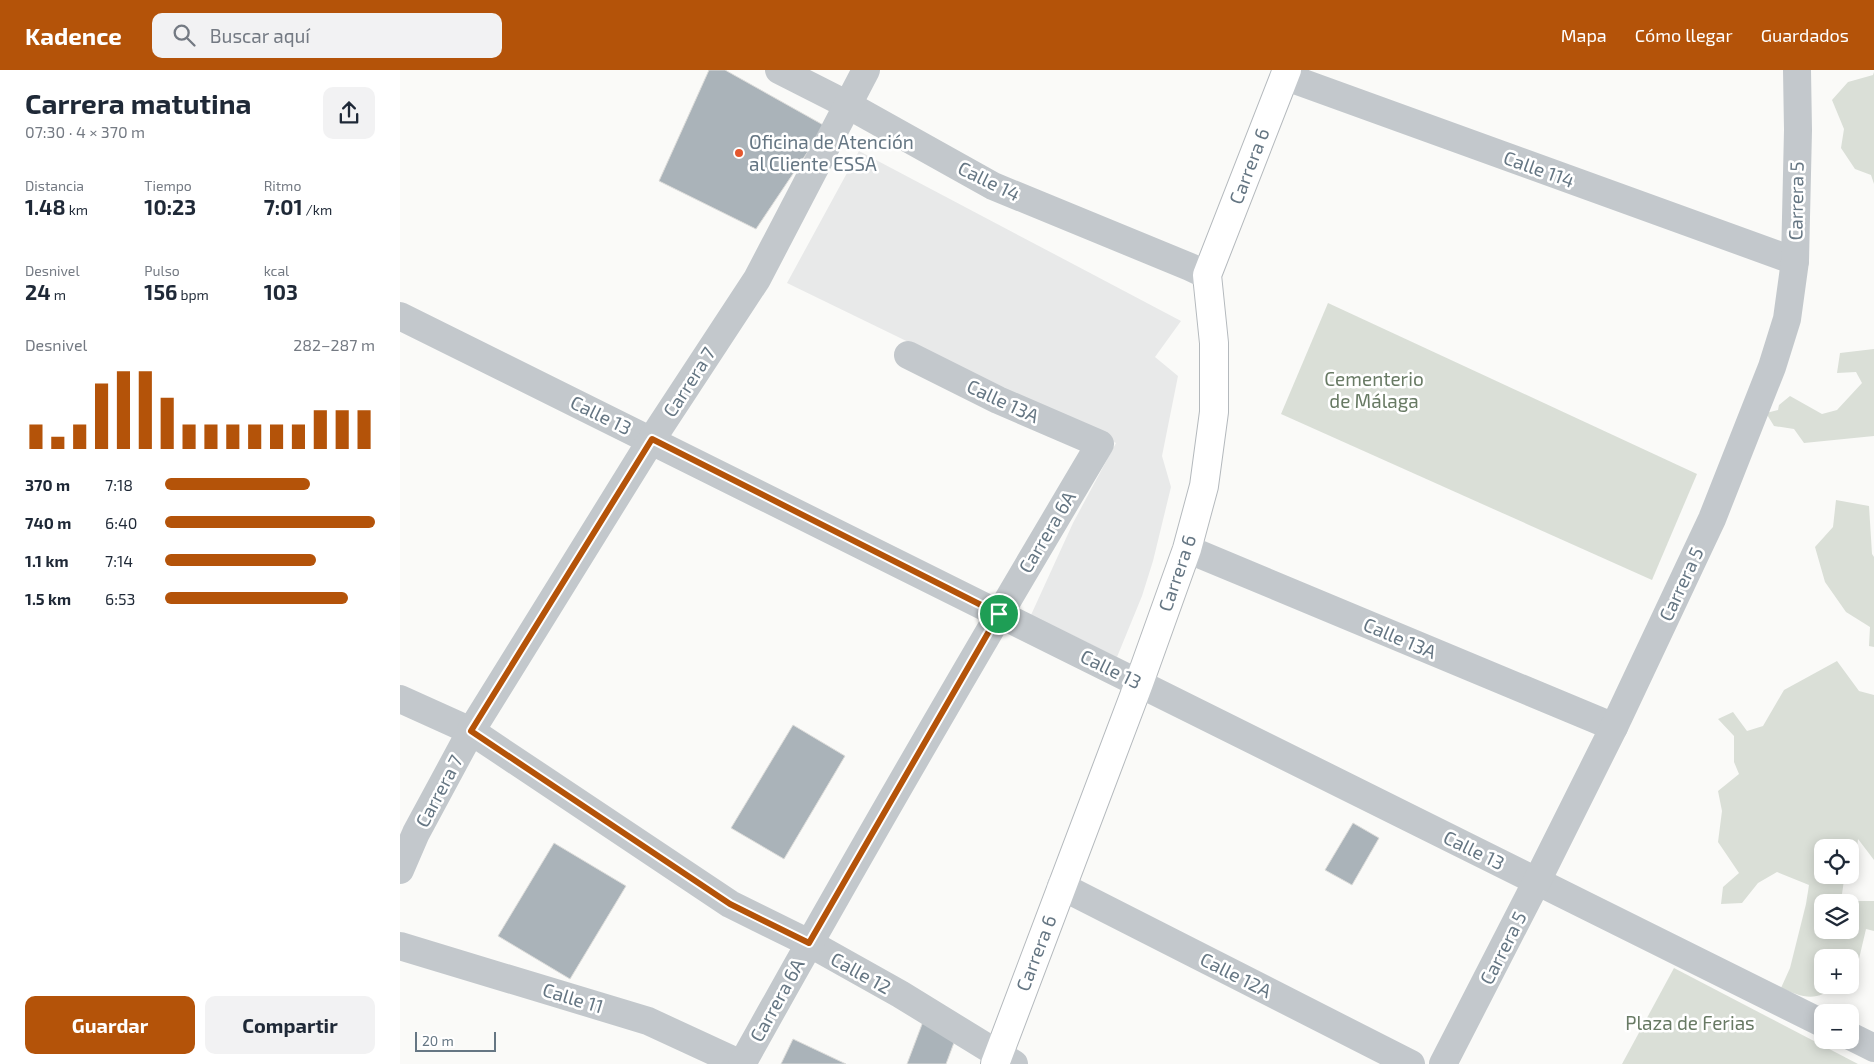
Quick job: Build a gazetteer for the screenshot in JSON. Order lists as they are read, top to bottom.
{
  "streets": {
    "highway": ["Carrera 6"],
    "street": [
      "Calle 114",
      "Calle 14",
      "Carrera 5",
      "Carrera 7",
      "Calle 13A",
      "Calle 13",
      "Carrera 6A",
      "Calle 12",
      "Calle 12A",
      "Calle 11"
    ]
  },
  "crossings": [
    ["Carrera 6", "Calle 114"],
    ["Carrera 6", "Calle 14"],
    ["Carrera 6", "Calle 13A"],
    ["Carrera 6", "Calle 13"],
    ["Carrera 6", "Calle 12"],
    ["Carrera 6", "Calle 12A"],
    ["Calle 114", "Carrera 5"],
    ["Calle 14", "Carrera 7"],
    ["Carrera 5", "Calle 13A"],
    ["Carrera 5", "Calle 13"],
    ["Carrera 7", "Calle 13"],
    ["Carrera 7", "Calle 12"],
    ["Calle 13A", "Carrera 6A"],
    ["Calle 13", "Carrera 6A"],
    ["Carrera 6A", "Calle 12"],
    ["Carrera 6A", "Calle 11"]
  ],
  "parks": ["Cementerio de Málaga", "Plaza de Ferias"],
  "places": ["Oficina de Atención al Cliente ESSA"],
  "scale_bar": "20 m",
  "page": {
    "header": "Kadence",
    "search": "Buscar aquí",
    "nav": ["Mapa", "Cómo llegar", "Guardados"],
    "heading": ["Carrera matutina", "07:30 · 4 × 370 m"],
    "stats": [
      ["Distancia", "1.48 km"],
      ["Tiempo", "10:23"],
      ["Ritmo", "7:01 /km"],
      ["Desnivel", "24 m"],
      ["Pulso", "156 bpm"],
      ["kcal", "103"]
    ],
    "chart": ["Desnivel", "282–287 m"],
    "list": [
      {
        "name": "370 m",
        "note": "7:18"
      },
      {
        "name": "740 m",
        "note": "6:40"
      },
      {
        "name": "1.1 km",
        "note": "7:14"
      },
      {
        "name": "1.5 km",
        "note": "6:53"
      }
    ],
    "map_buttons": ["+", "−"],
    "buttons": ["Guardar", "Compartir"],
    "scale": "20 m"
  }
}
